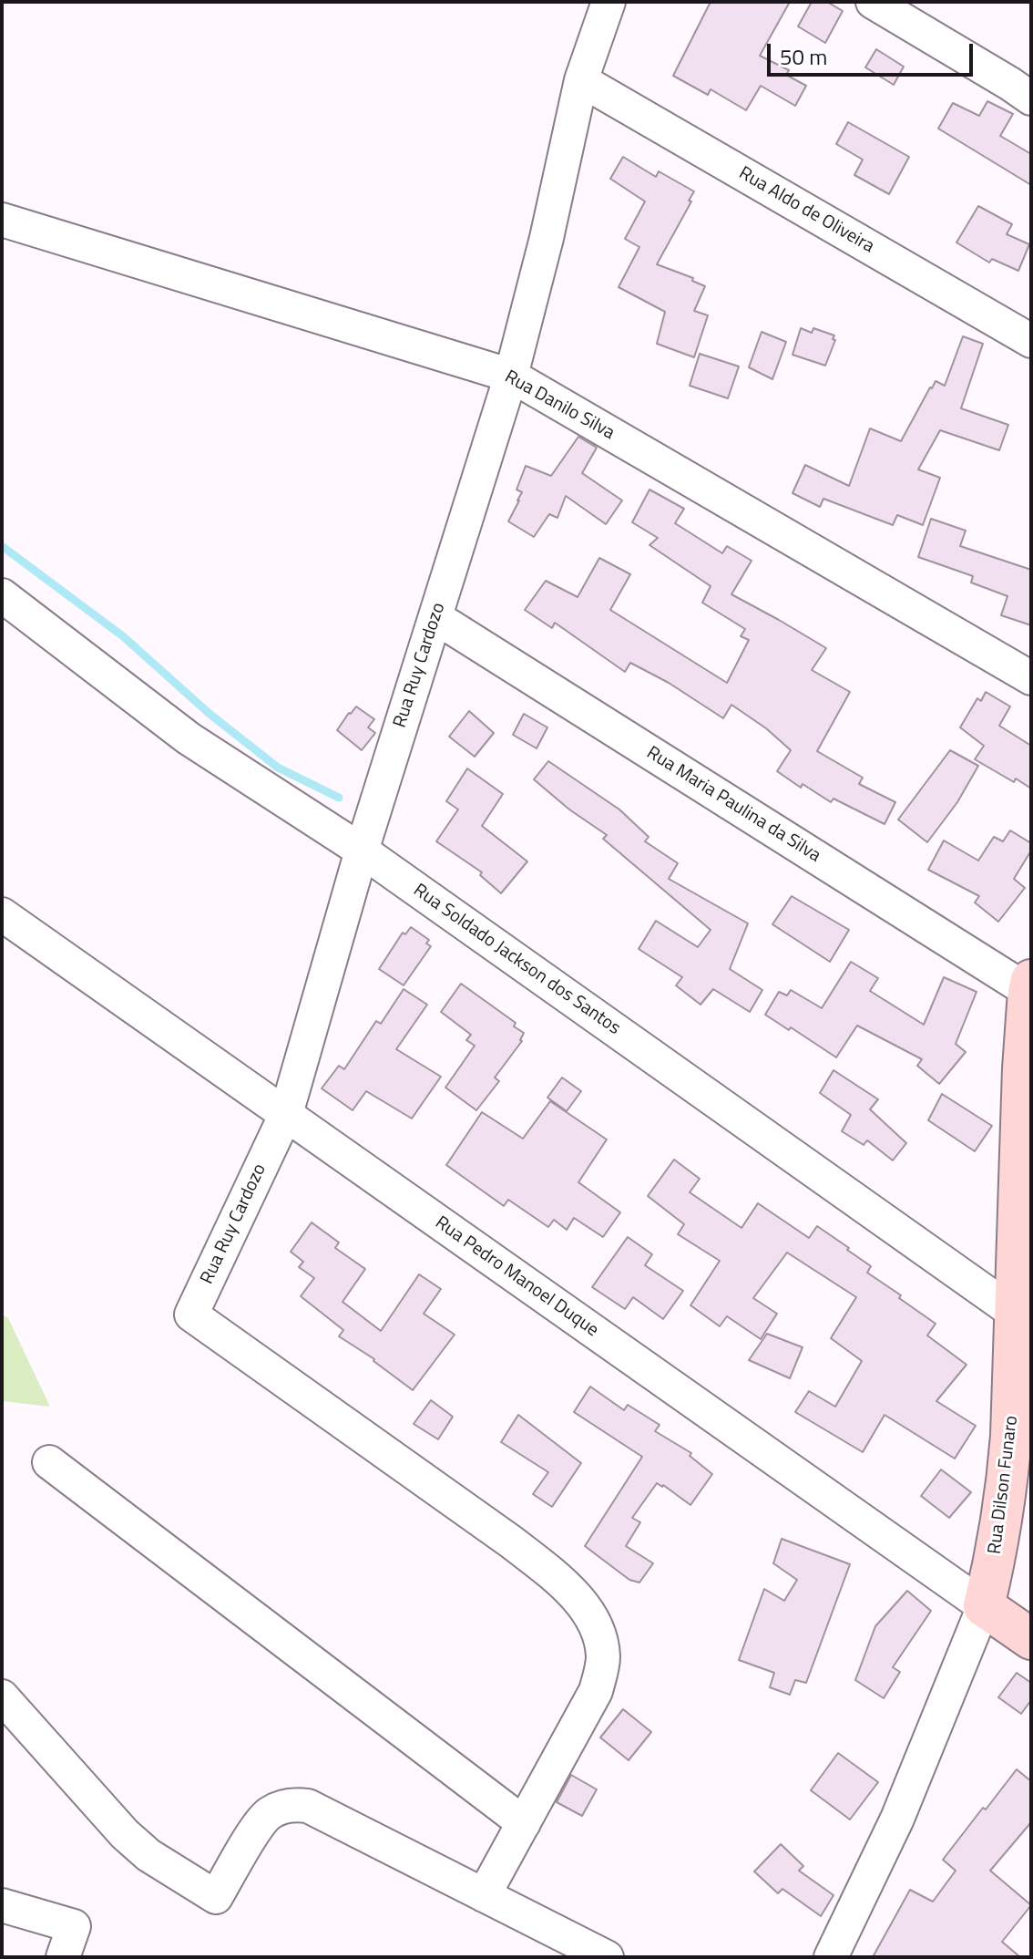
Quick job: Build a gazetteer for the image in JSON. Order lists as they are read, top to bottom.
{
  "streets": {
    "street": [
      "Rua Aldo de Oliveira",
      "Rua Danilo Silva",
      "Rua Ruy Cardozo",
      "Rua Maria Paulina da Silva",
      "Rua Soldado Jackson dos Santos",
      "Rua Pedro Manoel Duque",
      "Rua Dilson Funaro"
    ]
  },
  "crossings": [
    ["Rua Aldo de Oliveira", "Rua Ruy Cardozo"],
    ["Rua Danilo Silva", "Rua Ruy Cardozo"],
    ["Rua Ruy Cardozo", "Rua Maria Paulina da Silva"],
    ["Rua Ruy Cardozo", "Rua Soldado Jackson dos Santos"],
    ["Rua Ruy Cardozo", "Rua Pedro Manoel Duque"],
    ["Rua Maria Paulina da Silva", "Rua Dilson Funaro"],
    ["Rua Soldado Jackson dos Santos", "Rua Dilson Funaro"],
    ["Rua Pedro Manoel Duque", "Rua Dilson Funaro"]
  ],
  "scale_bar": "50 m"
}
